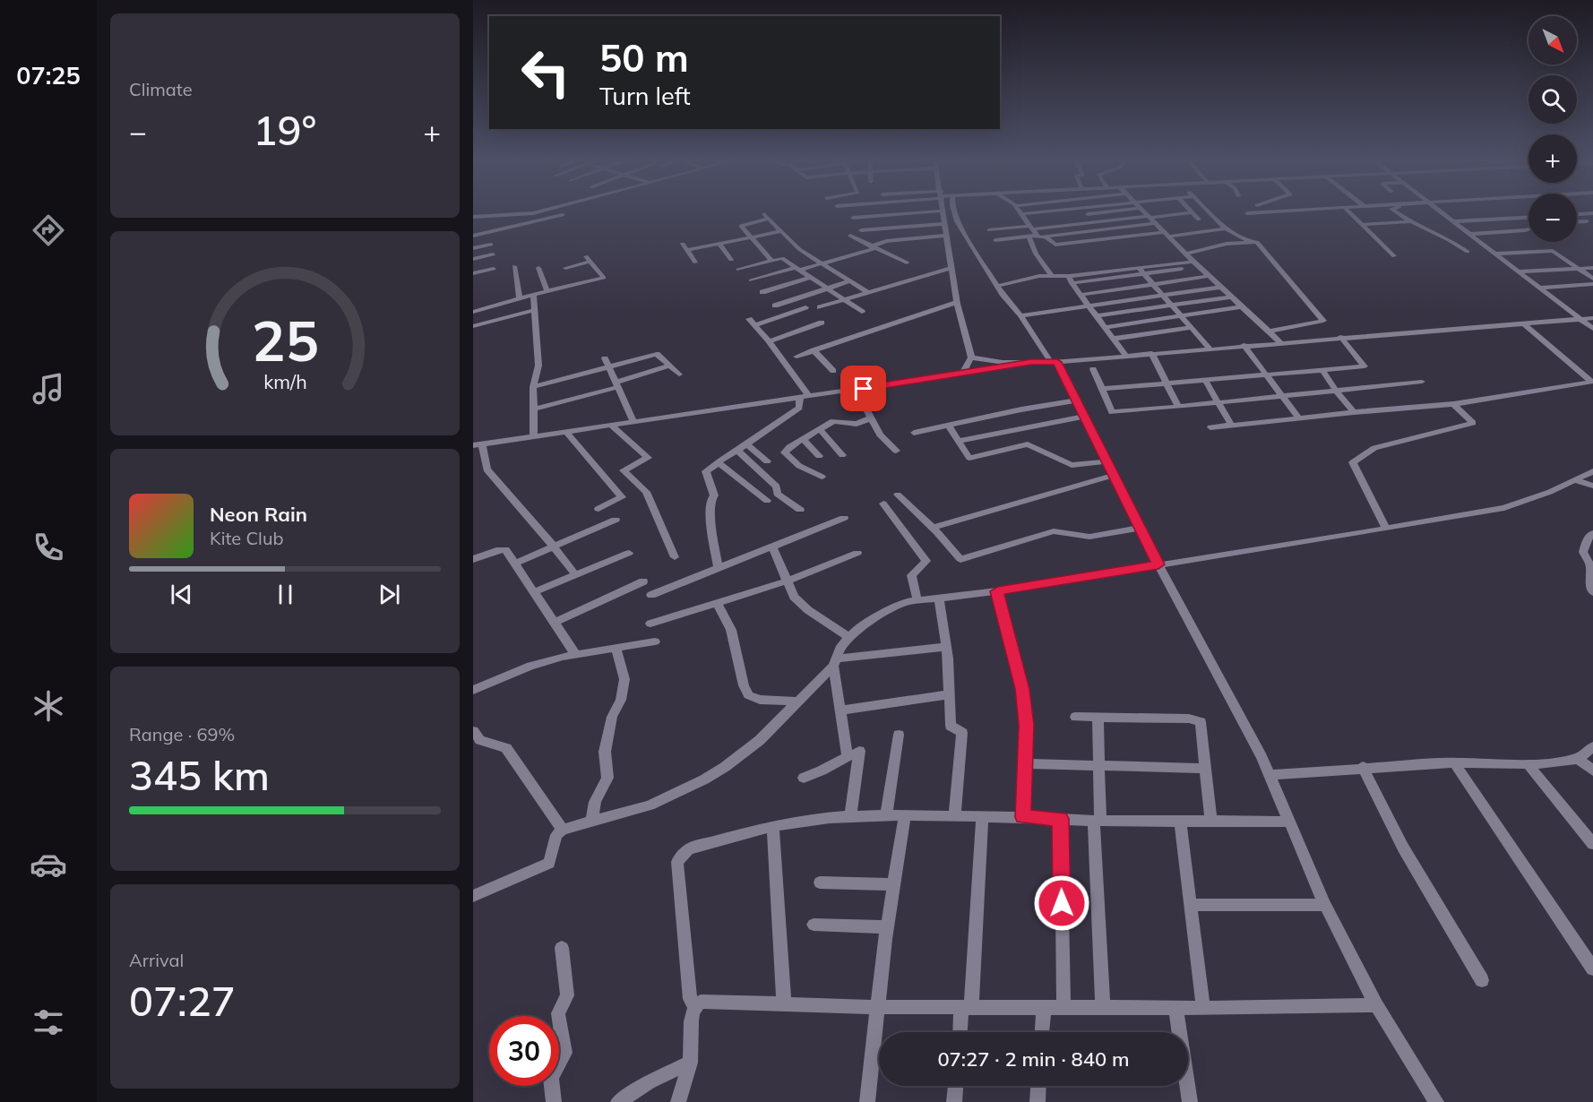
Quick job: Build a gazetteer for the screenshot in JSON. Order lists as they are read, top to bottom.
{
  "north": "bottom right",
  "page": {
    "tabs": "07:25",
    "tile": [
      "Climate",
      ["Range · 69%", "345 km"],
      ["Arrival", "07:27"]
    ],
    "map_buttons": ["+", "−"],
    "turn": ["50 m", "Turn left"],
    "heat": ["−", "19°", "+"],
    "song": ["Neon Rain", "Kite Club"],
    "limit": "30",
    "trip": "07:27 · 2 min · 840 m",
    "gauge": ["25", "km/h"]
  }
}
